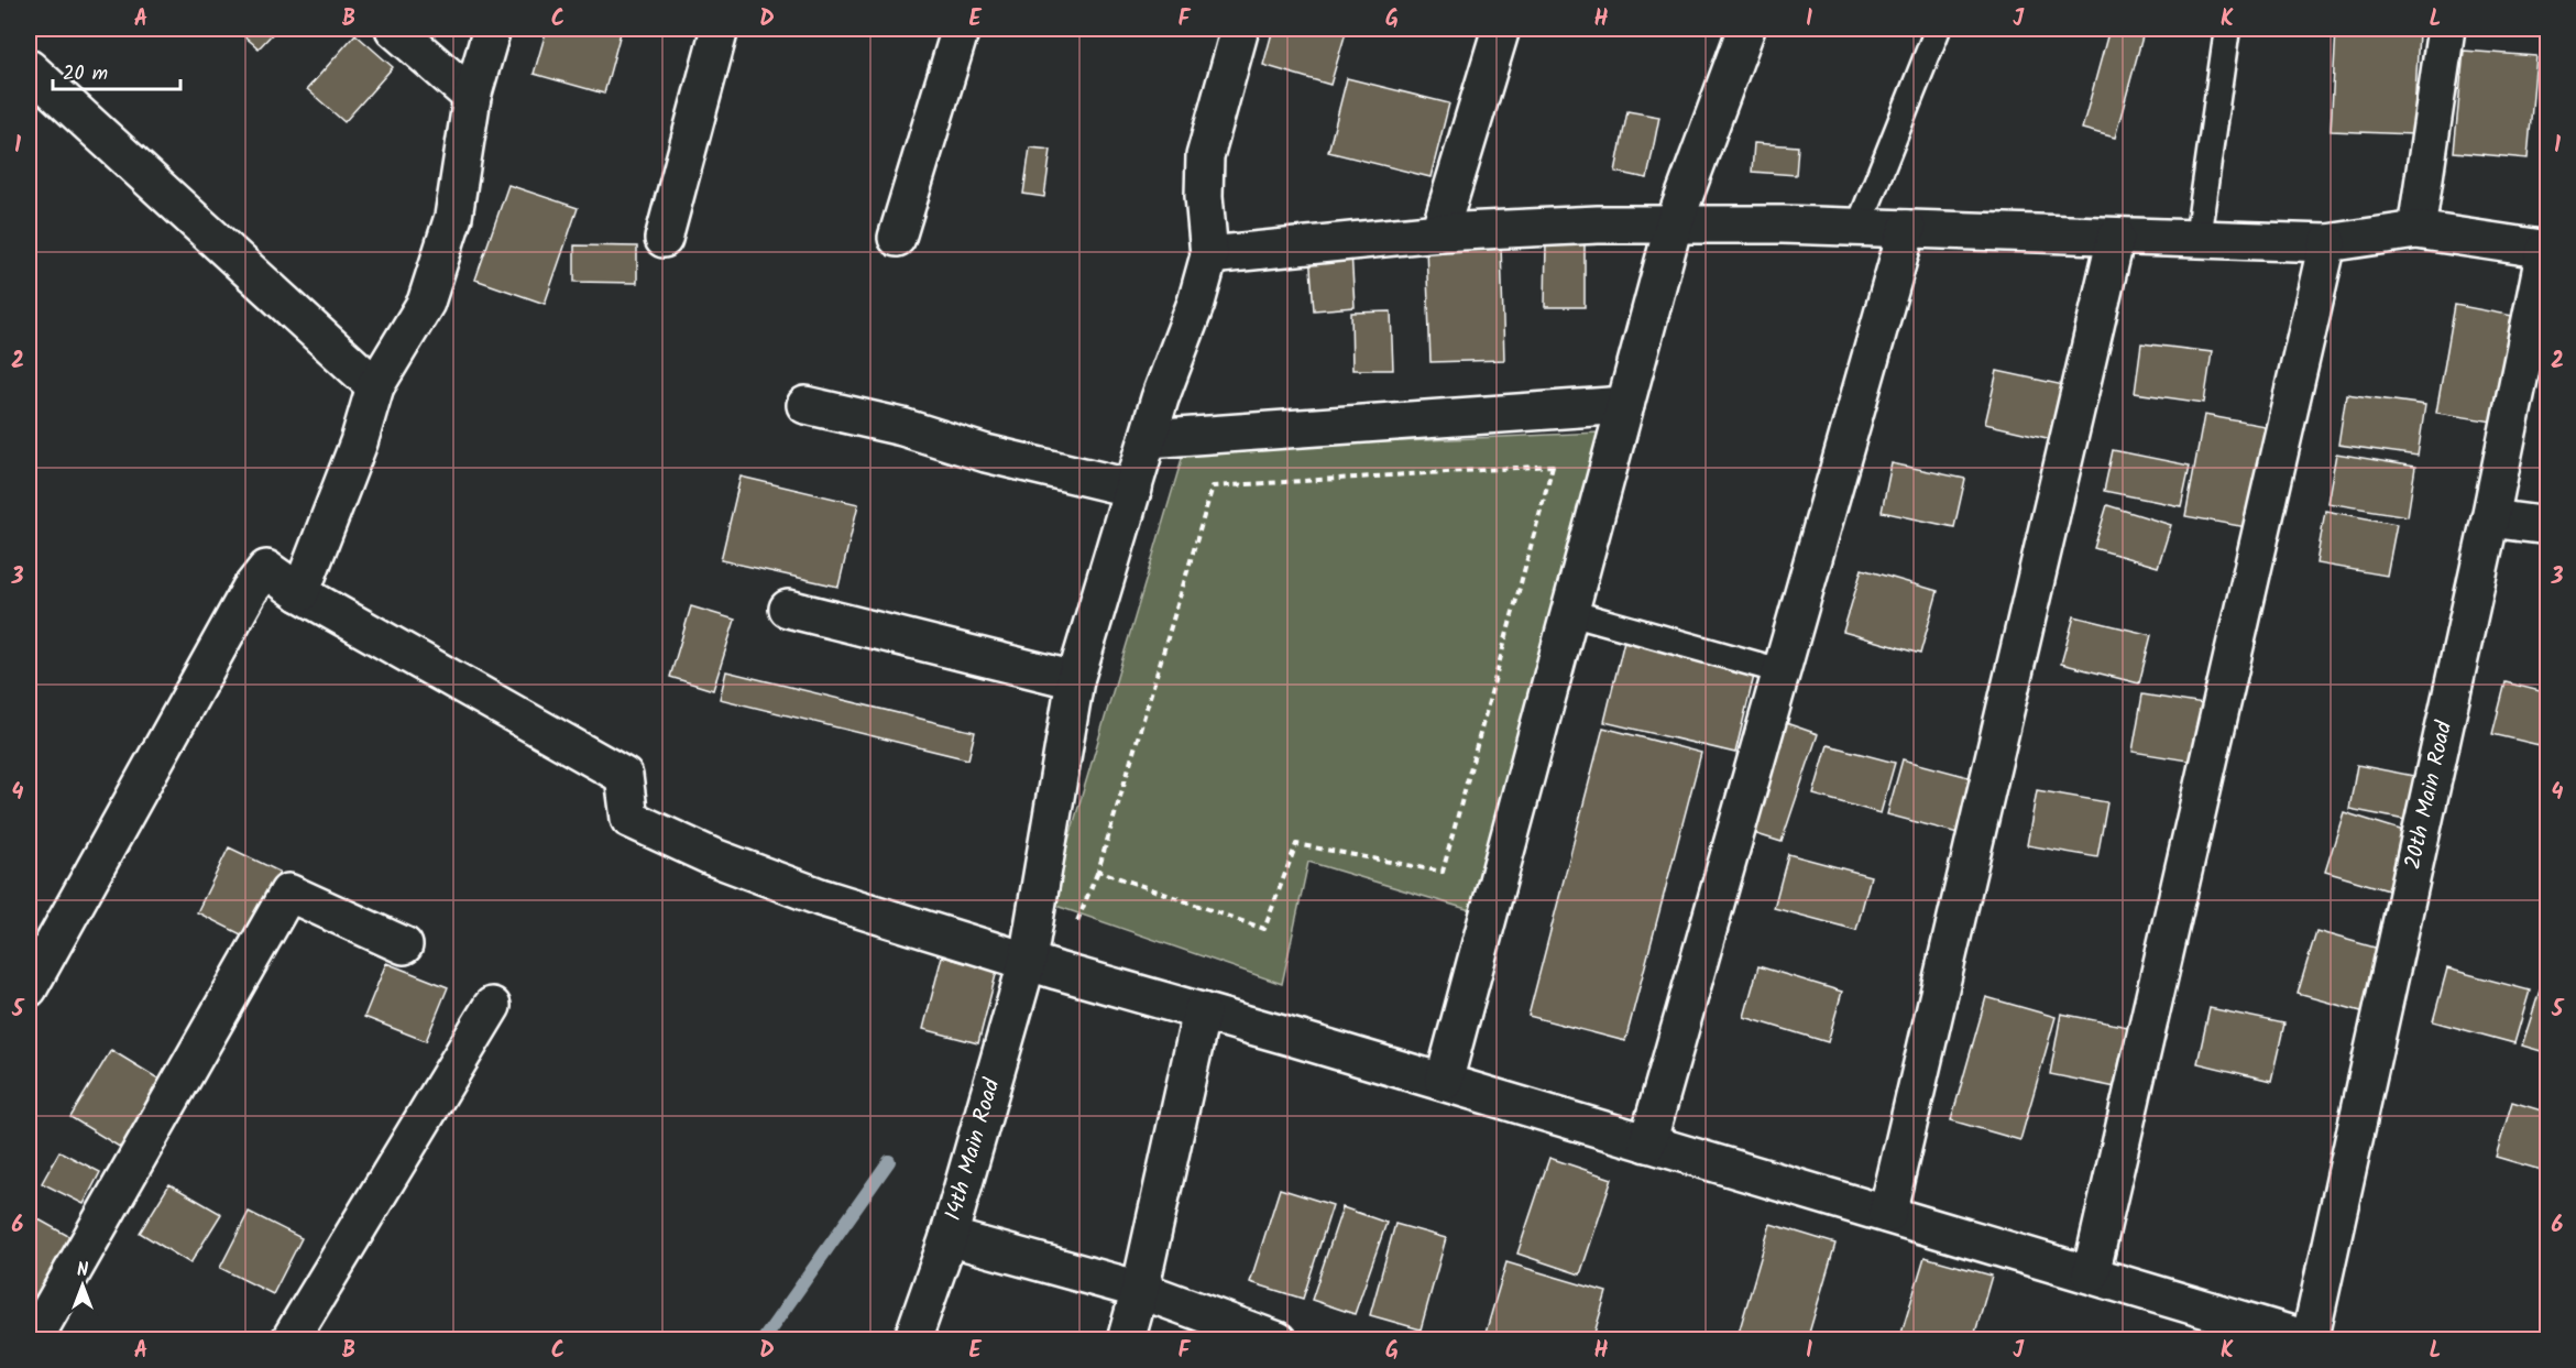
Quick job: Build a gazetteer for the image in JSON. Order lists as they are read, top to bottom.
{
  "streets": {
    "street": ["20th Main Road", "14th Main Road"]
  },
  "scale_bar": "20 m",
  "north": "top",
  "grid": {
    "columns": [
      "A",
      "B",
      "C",
      "D",
      "E",
      "F",
      "G",
      "H",
      "I",
      "J",
      "K",
      "L"
    ],
    "rows": [
      "1",
      "2",
      "3",
      "4",
      "5",
      "6"
    ]
  }
}
